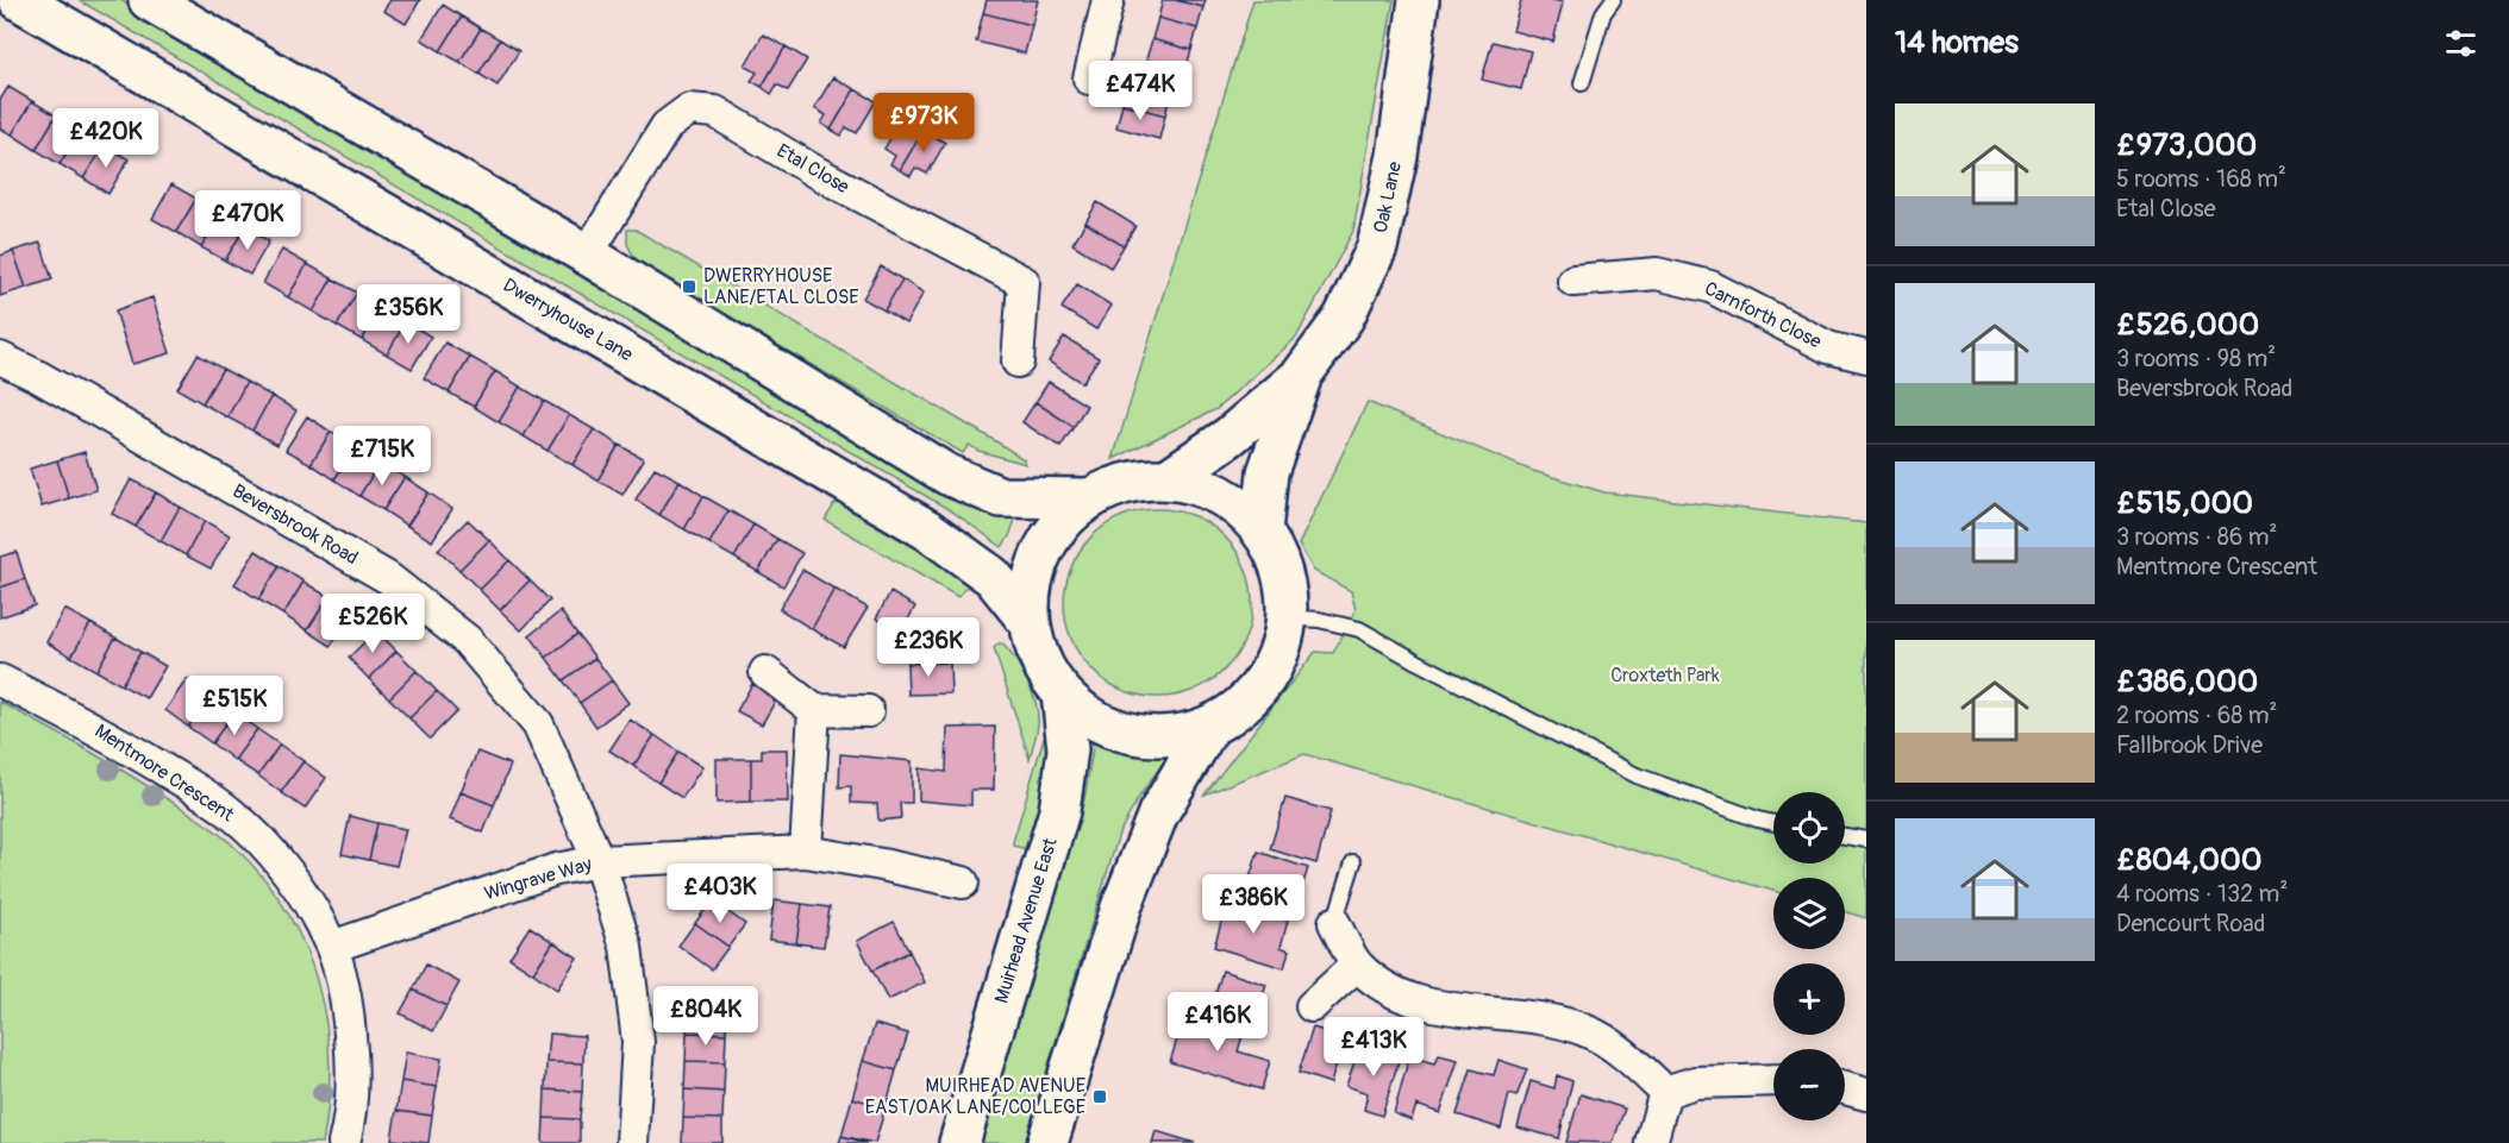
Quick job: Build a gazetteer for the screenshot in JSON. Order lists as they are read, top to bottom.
{
  "streets": {
    "street": [
      "Etal Close",
      "Oak Lane",
      "Carnforth Close",
      "Dwerryhouse Lane",
      "Beversbrook Road",
      "Mentmore Crescent",
      "Wingrave Way",
      "Muirhead Avenue East"
    ]
  },
  "crossings": [
    ["Beversbrook Road", "Wingrave Way"],
    ["Mentmore Crescent", "Wingrave Way"]
  ],
  "parks": ["Croxteth Park"],
  "places": {
    "transit": ["DWERRYHOUSE LANE/ETAL CLOSE", "MUIRHEAD AVENUE EAST/OAK LANE/COLLEGE"]
  },
  "page": {
    "heading": "14 homes",
    "price": [
      "£474K",
      "£973K",
      "£420K",
      "£470K",
      "£356K",
      "£715K",
      "£526K",
      "£236K",
      "£515K",
      "£403K",
      "£386K",
      "£804K",
      "£416K",
      "£413K"
    ],
    "list": [
      {
        "name": "£973,000",
        "note": "5 rooms · 168 m² · Etal Close"
      },
      {
        "name": "£526,000",
        "note": "3 rooms · 98 m² · Beversbrook Road"
      },
      {
        "name": "£515,000",
        "note": "3 rooms · 86 m² · Mentmore Crescent"
      },
      {
        "name": "£386,000",
        "note": "2 rooms · 68 m² · Fallbrook Drive"
      },
      {
        "name": "£804,000",
        "note": "4 rooms · 132 m² · Dencourt Road"
      }
    ],
    "map_buttons": ["+", "−"]
  }
}
